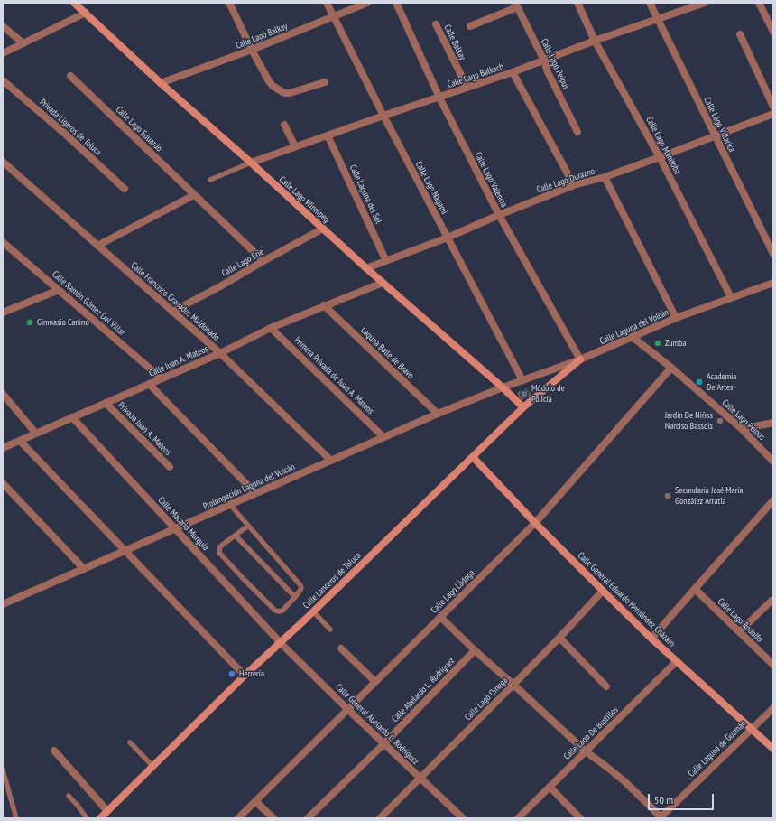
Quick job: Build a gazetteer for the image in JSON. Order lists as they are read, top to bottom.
{
  "streets": {
    "main road": ["Calle Lago Winnipeg", "Calle Lanceros de Toluca", "Calle General Eduardo Hernández Cházaro"],
    "street": [
      "Calle Lago Balkay",
      "Calle Balkay",
      "Calle Lago Peipus",
      "Calle Lago Balkach",
      "Calle Lago Villarica",
      "Privada Ligeros de Toluca",
      "Calle Lago Eduardo",
      "Calle Lago Manitoba",
      "Calle Lago Valencia",
      "Calle Lago Durazno",
      "Calle Lago Nagami",
      "Calle Laguna del Sol",
      "Calle Lago Erie",
      "Calle Francisco Granados Maldonado",
      "Calle Ramón Gómez Del Villar",
      "Calle Laguna del Volcán",
      "Laguna Balle de Bravo",
      "Calle Juan A. Mateos",
      "Primera Privada de Juan A. Mateos",
      "Privada Juan A. Mateos",
      "Prolongación Laguna del Volcán",
      "Calle Macario Murguía",
      "Calle Lago Ládoga",
      "Calle Lago Rodolfo",
      "Calle Abelardo L. Rodríguez",
      "Calle Lago Omega",
      "Calle General Abelardo L. Rodríguez",
      "Calle Lago De Bustillos",
      "Calle Laguna de Guzmán"
    ]
  },
  "crossings": [
    ["Calle Lago Balkay", "Calle Lago Nagami"],
    ["Calle Lago Balkay", "Calle Lago Winnipeg"],
    ["Calle Balkay", "Calle Lago Balkach"],
    ["Calle Lago Peipus", "Calle Lago Balkach"],
    ["Calle Lago Peipus", "Calle Laguna del Volcán"],
    ["Calle Lago Peipus", "Calle Lago Ládoga"],
    ["Calle Lago Balkach", "Calle Lago Villarica"],
    ["Calle Lago Balkach", "Calle Lago Manitoba"],
    ["Calle Lago Balkach", "Calle Lago Valencia"],
    ["Calle Lago Balkach", "Calle Lago Nagami"],
    ["Calle Lago Balkach", "Calle Laguna del Sol"],
    ["Calle Lago Balkach", "Calle Lago Winnipeg"],
    ["Calle Lago Villarica", "Calle Lago Durazno"],
    ["Calle Lago Eduardo", "Calle Lago Erie"],
    ["Calle Lago Manitoba", "Calle Lago Durazno"],
    ["Calle Lago Manitoba", "Calle Laguna del Volcán"],
    ["Calle Lago Valencia", "Calle Lago Durazno"],
    ["Calle Lago Valencia", "Calle Laguna del Volcán"],
    ["Calle Lago Valencia", "Calle Lanceros de Toluca"],
    ["Calle Lago Durazno", "Calle Lago Nagami"],
    ["Calle Lago Durazno", "Calle Laguna del Sol"],
    ["Calle Lago Durazno", "Calle Lago Winnipeg"],
    ["Calle Lago Nagami", "Calle Laguna del Volcán"],
    ["Calle Lago Winnipeg", "Calle Lago Erie"],
    ["Calle Lago Winnipeg", "Calle Laguna del Volcán"],
    ["Calle Lago Winnipeg", "Calle Juan A. Mateos"],
    ["Calle Lago Winnipeg", "Prolongación Laguna del Volcán"],
    ["Calle Lago Winnipeg", "Calle Lanceros de Toluca"],
    ["Calle Lago Erie", "Calle Francisco Granados Maldonado"],
    ["Calle Francisco Granados Maldonado", "Calle Juan A. Mateos"],
    ["Calle Francisco Granados Maldonado", "Prolongación Laguna del Volcán"],
    ["Calle Ramón Gómez Del Villar", "Calle Juan A. Mateos"],
    ["Calle Laguna del Volcán", "Prolongación Laguna del Volcán"],
    ["Calle Laguna del Volcán", "Calle Lanceros de Toluca"],
    ["Laguna Balle de Bravo", "Calle Juan A. Mateos"],
    ["Laguna Balle de Bravo", "Prolongación Laguna del Volcán"],
    ["Calle Juan A. Mateos", "Primera Privada de Juan A. Mateos"],
    ["Calle Juan A. Mateos", "Privada Juan A. Mateos"],
    ["Calle Juan A. Mateos", "Calle Macario Murguía"],
    ["Primera Privada de Juan A. Mateos", "Prolongación Laguna del Volcán"],
    ["Prolongación Laguna del Volcán", "Calle Macario Murguía"],
    ["Calle Macario Murguía", "Calle Lanceros de Toluca"],
    ["Calle Macario Murguía", "Calle General Abelardo L. Rodríguez"],
    ["Calle Lanceros de Toluca", "Calle General Eduardo Hernández Cházaro"],
    ["Calle Lanceros de Toluca", "Calle General Abelardo L. Rodríguez"],
    ["Calle Lago Ládoga", "Calle General Eduardo Hernández Cházaro"],
    ["Calle Lago Ládoga", "Calle General Abelardo L. Rodríguez"],
    ["Calle General Eduardo Hernández Cházaro", "Calle Lago Omega"],
    ["Calle General Eduardo Hernández Cházaro", "Calle Lago De Bustillos"],
    ["Calle General Eduardo Hernández Cházaro", "Calle Laguna de Guzmán"],
    ["Calle Abelardo L. Rodríguez", "Calle General Abelardo L. Rodríguez"],
    ["Calle Lago Omega", "Calle General Abelardo L. Rodríguez"]
  ],
  "places": [
    "Gimnasio Canino",
    "Zumba",
    "Academia De Artes",
    "Módulo de Policía",
    "Jardin De Niños Narciso Bassols",
    "Secundaria José María González Arratia",
    "Herrería"
  ],
  "scale_bar": "50 m"
}
